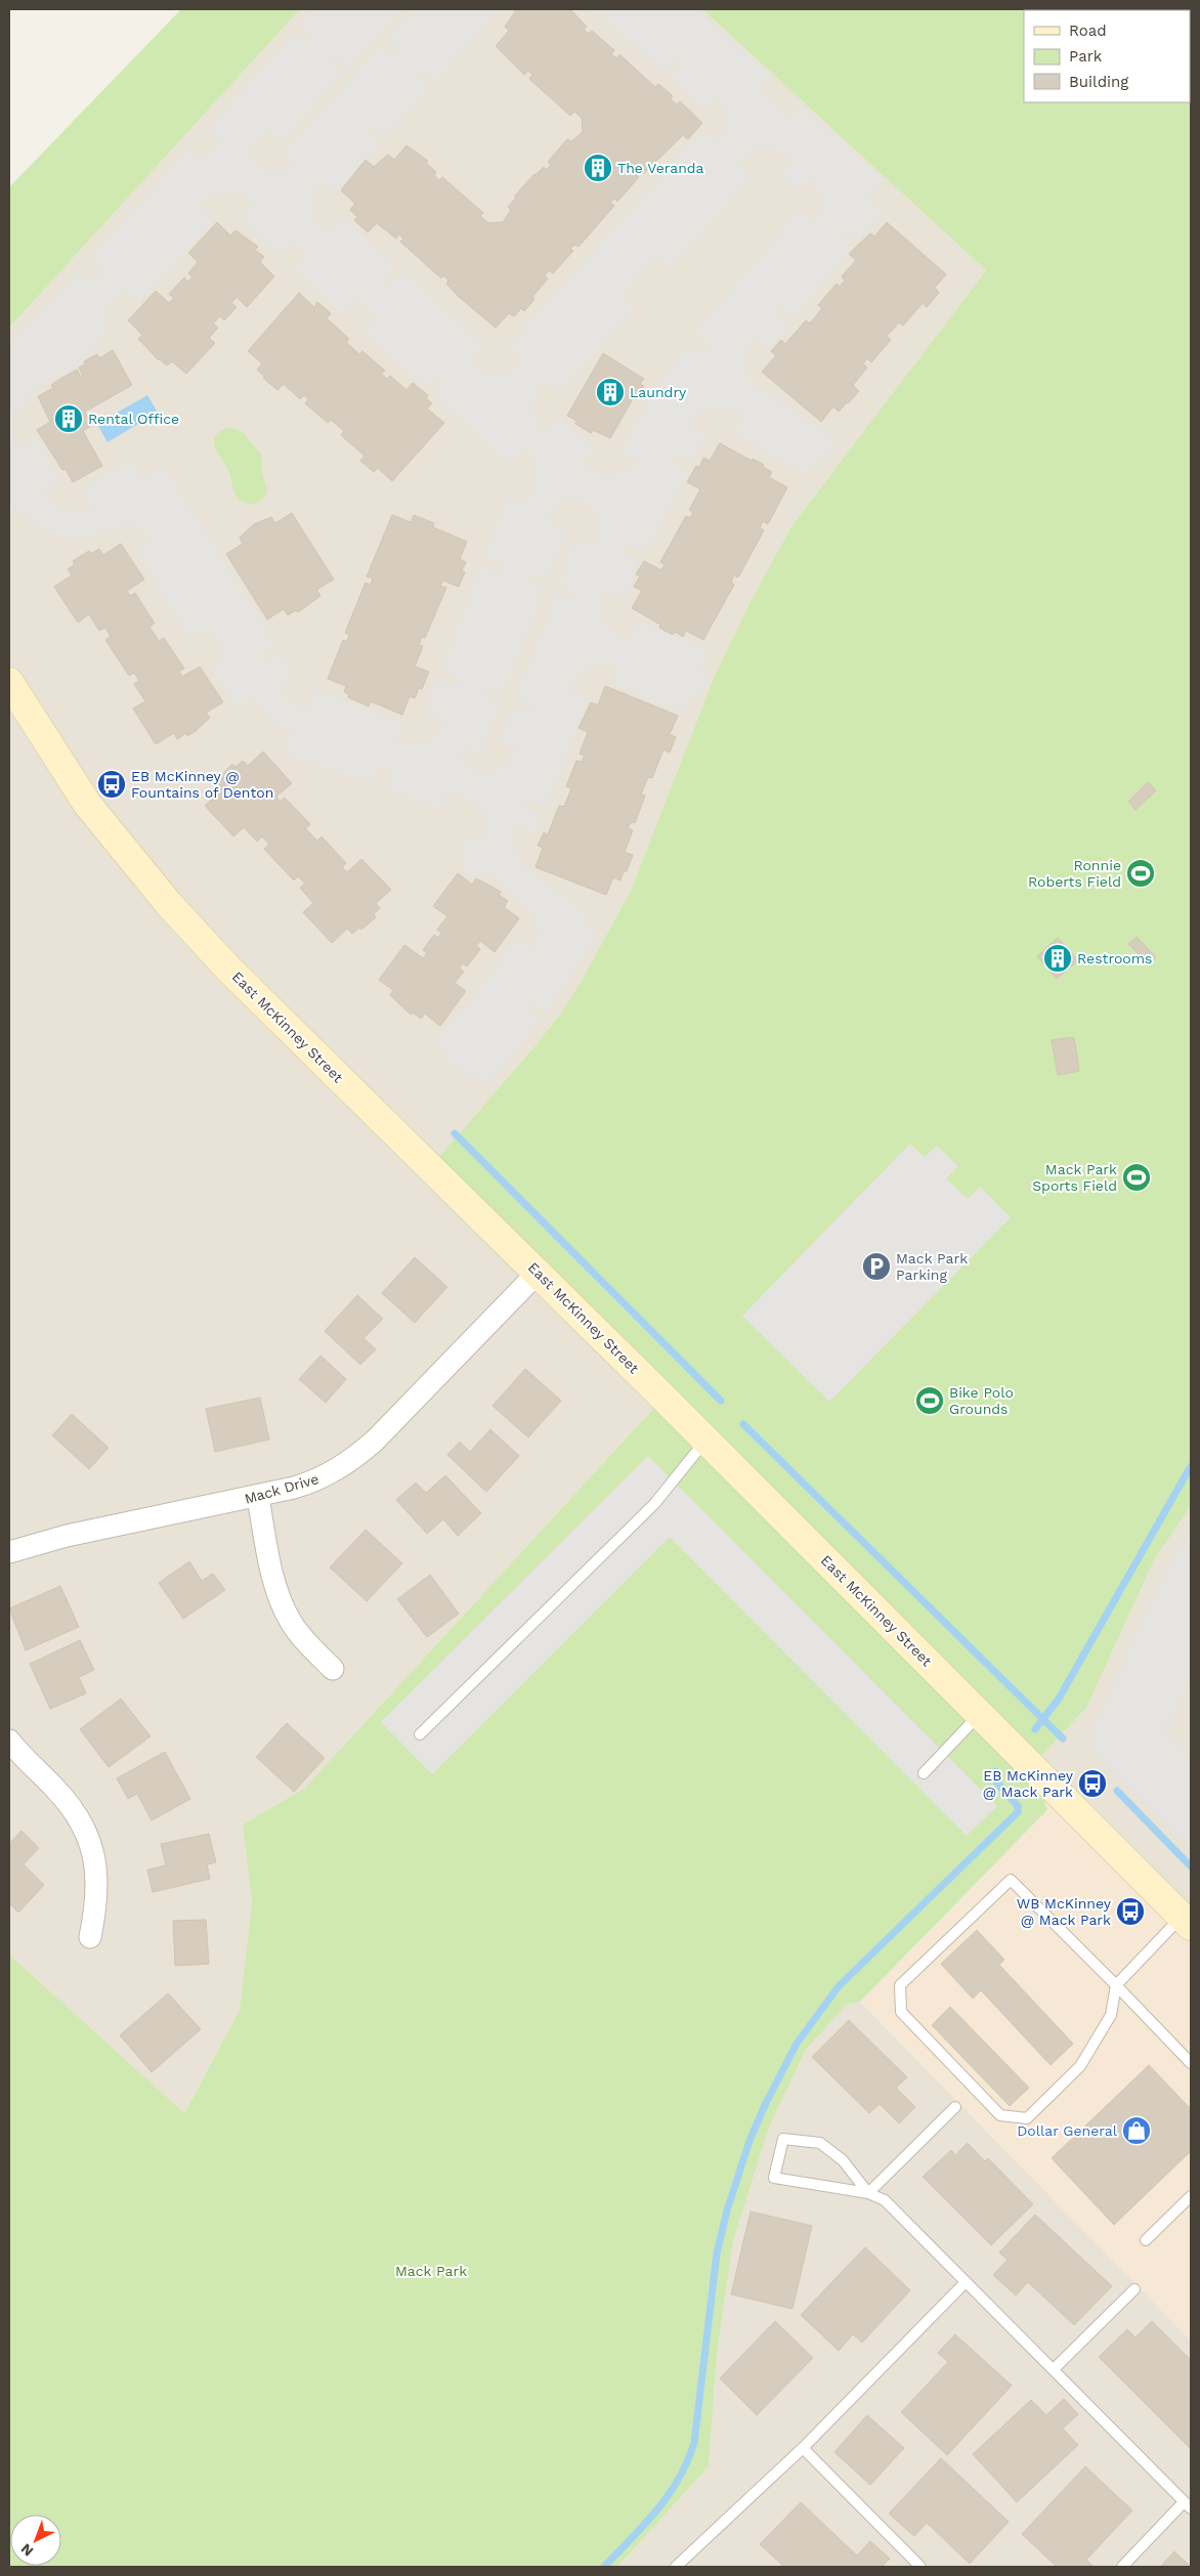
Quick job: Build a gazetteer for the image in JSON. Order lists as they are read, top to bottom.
{
  "streets": {
    "main road": ["East McKinney Street"],
    "street": ["Mack Drive"]
  },
  "crossings": [
    ["East McKinney Street", "Mack Drive"]
  ],
  "parks": ["Mack Park"],
  "places": {
    "building": [
      "The Veranda",
      "Laundry",
      "Rental Office",
      "Restrooms"
    ],
    "bus stop": ["EB McKinney @ Fountains of Denton", "EB McKinney @ Mack Park", "WB McKinney @ Mack Park"],
    "sports": ["Ronnie Roberts Field", "Mack Park Sports Field", "Bike Polo Grounds"],
    "parking": ["Mack Park Parking"],
    "shop": ["Dollar General"]
  },
  "legend": ["Road", "Park", "Building"],
  "north": "bottom left"
}
